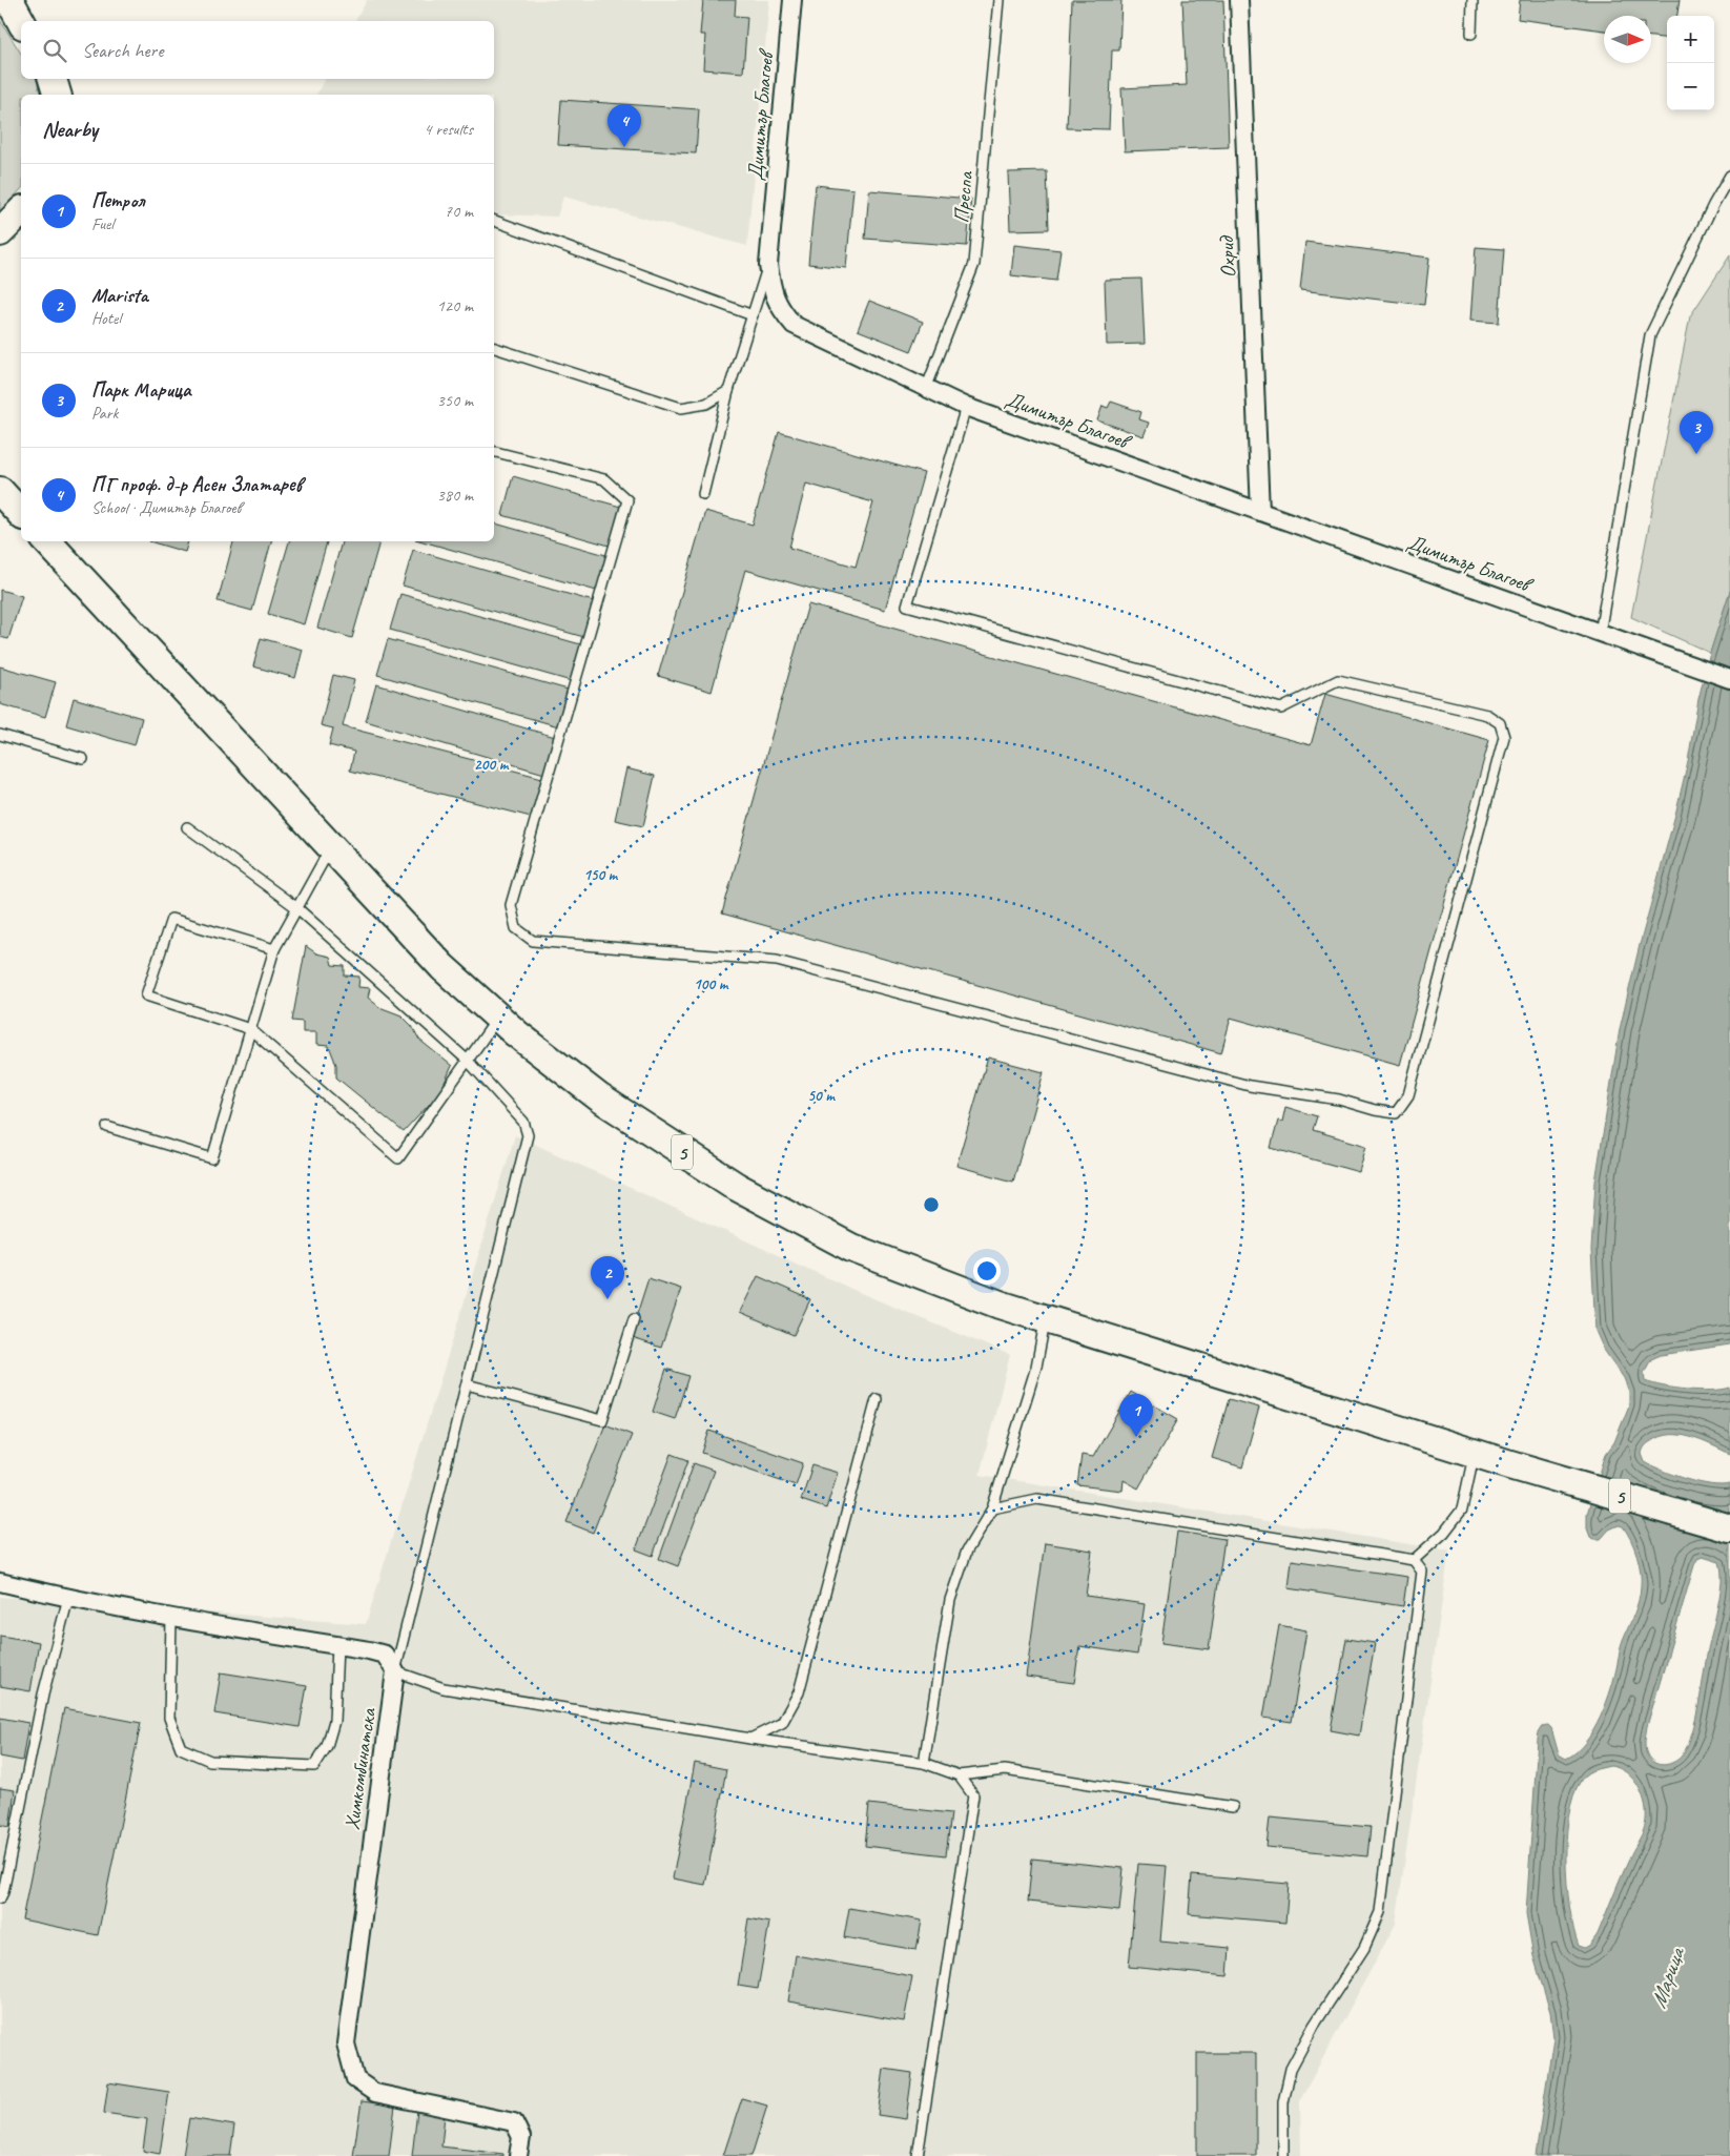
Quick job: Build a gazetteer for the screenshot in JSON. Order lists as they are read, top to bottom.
{
  "streets": {
    "main road": ["5"],
    "street": ["Димитър Благоев", "Охрид", "Химкомбинатска"],
    "lane": ["Преспа"]
  },
  "crossings": [
    ["Димитър Благоев", "Преспа"],
    ["Димитър Благоев", "Охрид"]
  ],
  "water": ["Марица"],
  "north": "right",
  "page": {
    "map_buttons": ["+", "−"],
    "search": "Search here",
    "heading": ["Nearby", "4 results"],
    "pins": [
      "4",
      "3",
      "2",
      "1"
    ],
    "list": [
      {
        "mark": "1",
        "name": "Петрол",
        "note": "Fuel",
        "value": "70 m"
      },
      {
        "mark": "2",
        "name": "Marista",
        "note": "Hotel",
        "value": "120 m"
      },
      {
        "mark": "3",
        "name": "Парк Марица",
        "note": "Park",
        "value": "350 m"
      },
      {
        "mark": "4",
        "name": "ПГ проф. д-р Асен Златарев",
        "note": "School · Димитър Благоев",
        "value": "380 m"
      }
    ]
  },
  "rings": [
    "200 m",
    "150 m",
    "100 m",
    "50 m"
  ]
}
